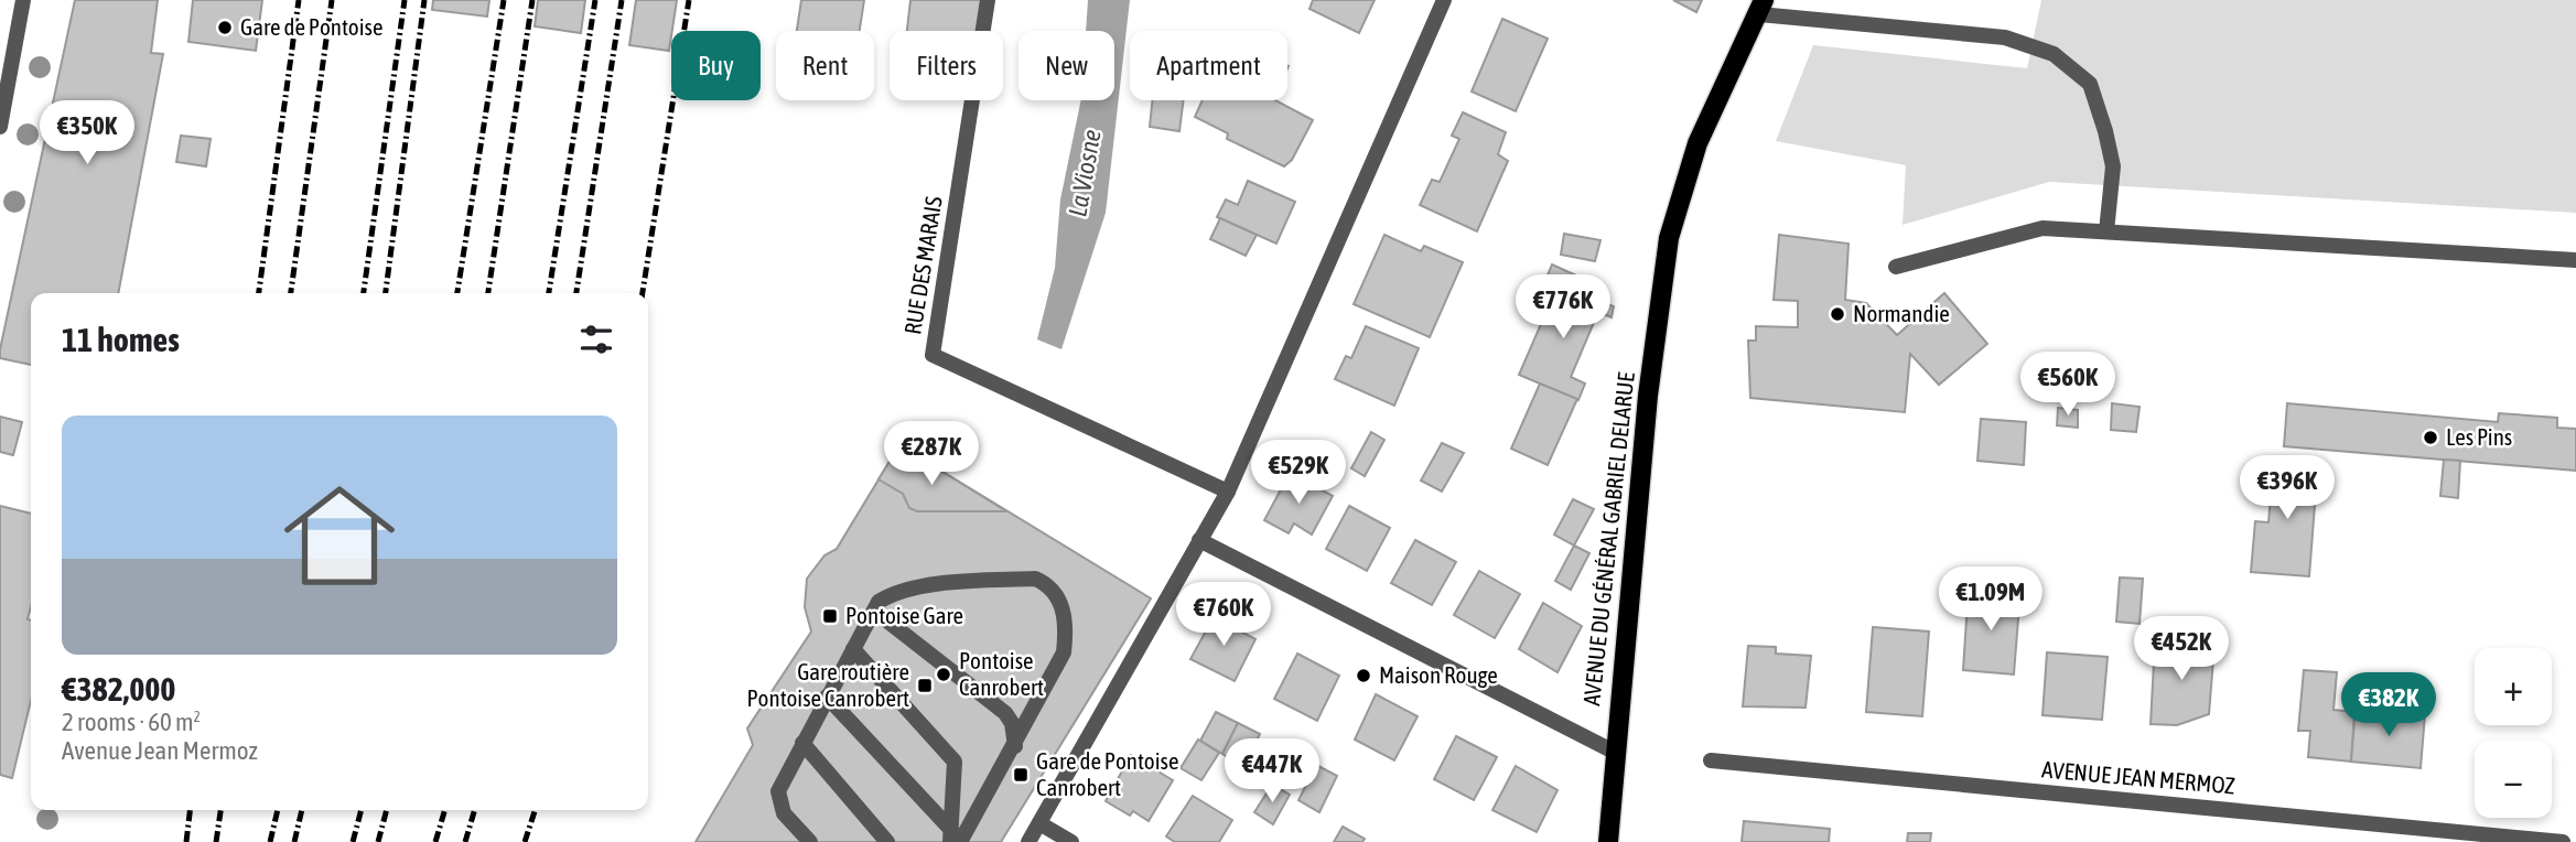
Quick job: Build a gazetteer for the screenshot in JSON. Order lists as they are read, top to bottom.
{
  "streets": {
    "main road": ["AVENUE DU GÉNÉRAL GABRIEL DELARUE"],
    "street": ["RUE DES MARAIS", "AVENUE JEAN MERMOZ"]
  },
  "water": ["La Viosne"],
  "places": {
    "other": [
      "Gare de Pontoise",
      "Normandie",
      "Les Pins",
      "Pontoise Canrobert",
      "Maison Rouge"
    ],
    "transit": ["Pontoise Gare", "Gare routière Pontoise Canrobert", "Gare de Pontoise Canrobert"]
  },
  "page": {
    "chip": [
      "Buy",
      "Rent",
      "Filters",
      "New",
      "Apartment"
    ],
    "price": [
      "€350K",
      "€776K",
      "€560K",
      "€287K",
      "€529K",
      "€396K",
      "€1.09M",
      "€760K",
      "€452K",
      "€382K",
      "€447K"
    ],
    "heading": "11 homes",
    "list": [
      {
        "name": "€382,000",
        "note": "2 rooms · 60 m² · Avenue Jean Mermoz"
      }
    ],
    "map_buttons": ["+", "−"]
  }
}
